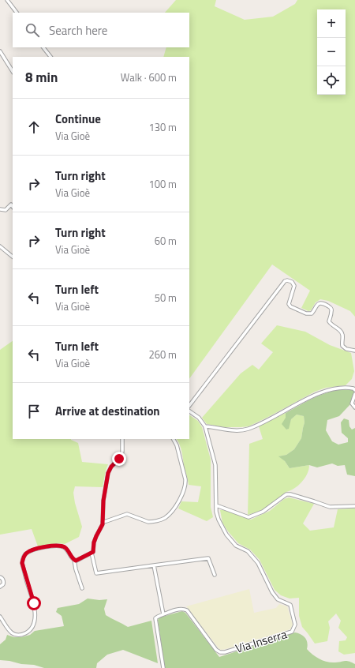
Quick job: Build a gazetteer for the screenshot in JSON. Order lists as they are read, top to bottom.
{
  "streets": {
    "street": ["Via Inserra"]
  },
  "page": {
    "map_buttons": ["+", "−"],
    "search": "Search here",
    "heading": ["8 min", "Walk · 600 m"],
    "list": [
      ["Continue", "Via Gioè", "130 m"],
      ["Turn right", "Via Gioè", "100 m"],
      ["Turn right", "Via Gioè", "60 m"],
      ["Turn left", "Via Gioè", "50 m"],
      ["Turn left", "Via Gioè", "260 m"],
      "Arrive at destination"
    ]
  }
}
